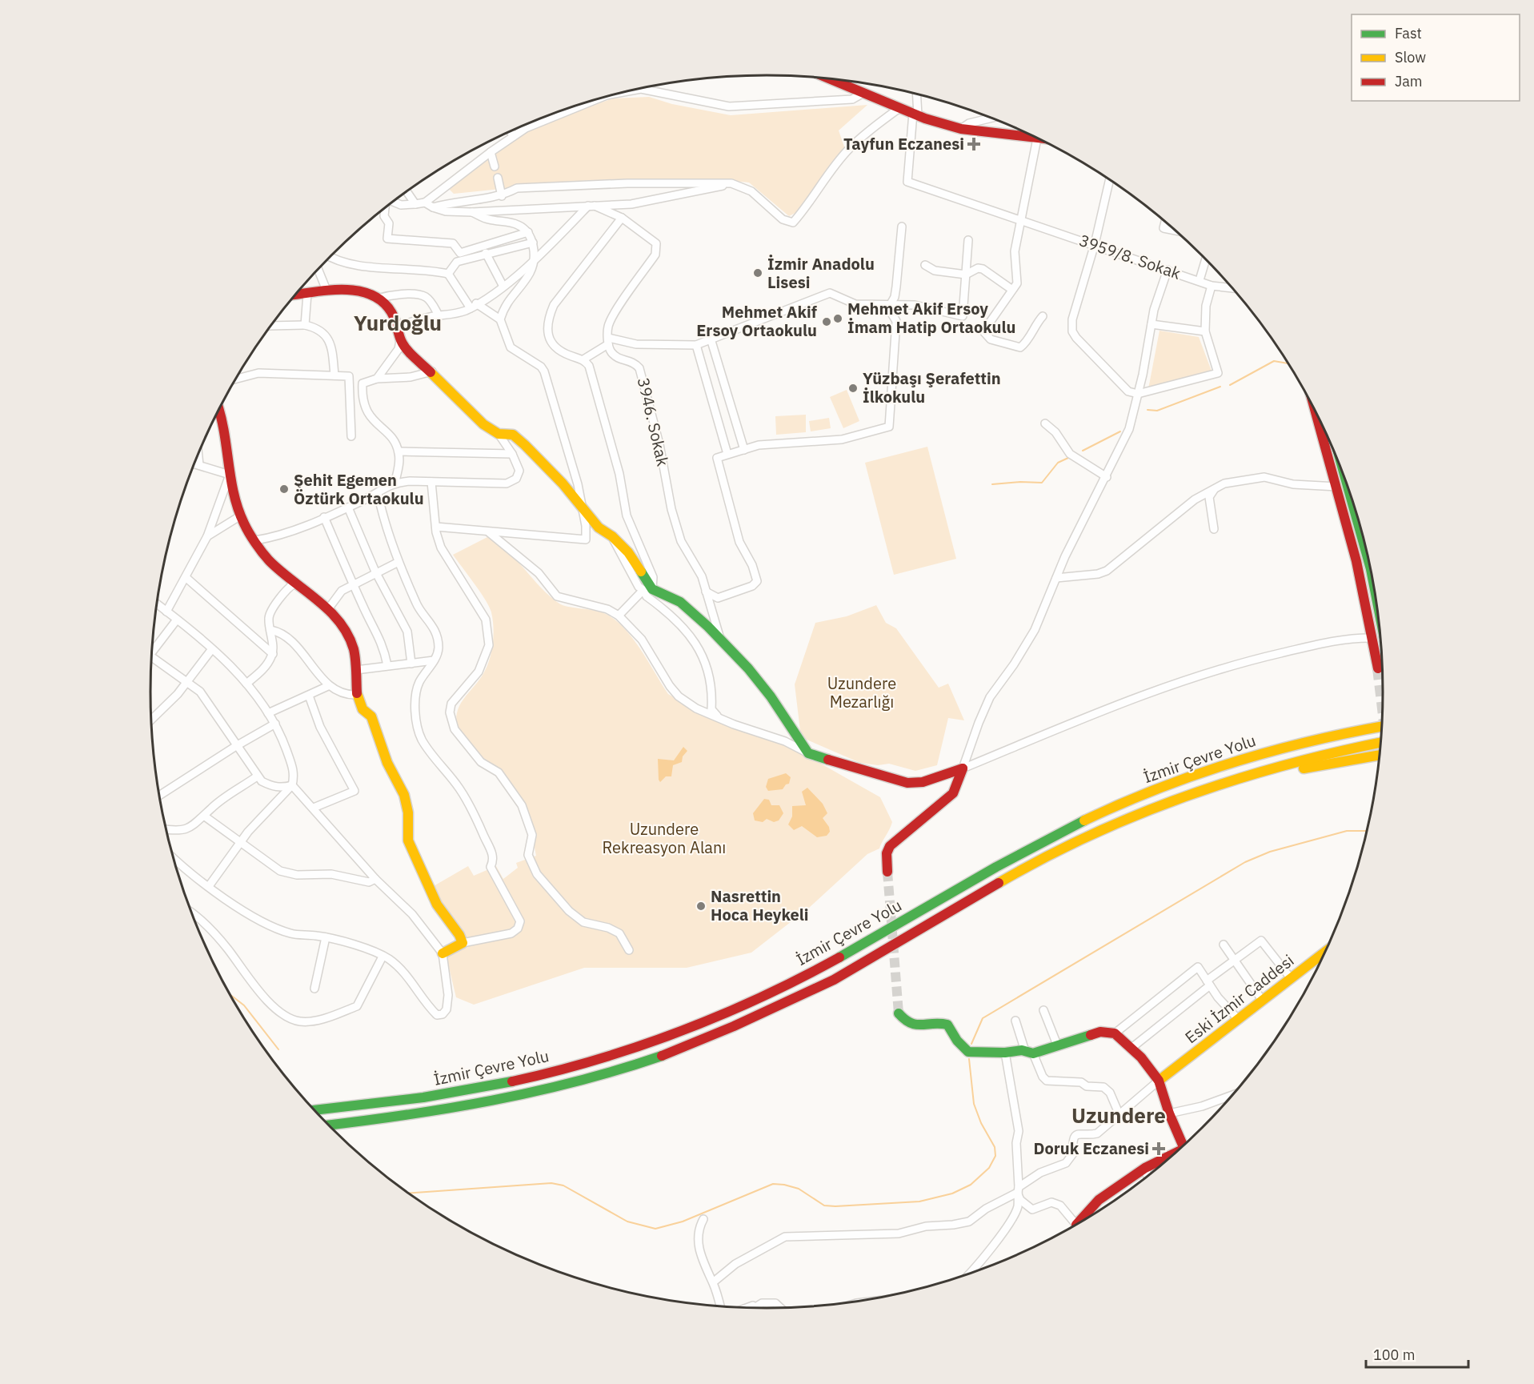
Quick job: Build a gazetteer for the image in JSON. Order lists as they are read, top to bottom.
{
  "streets": {
    "main road": ["İzmir Çevre Yolu", "Eski İzmir Caddesi"],
    "street": ["3959/8. Sokak", "3946. Sokak"]
  },
  "districts": ["Yurdoğlu", "Uzundere"],
  "parks": ["Uzundere Mezarlığı", "Uzundere Rekreasyon Alanı"],
  "places": {
    "health": ["Tayfun Eczanesi", "Doruk Eczanesi"],
    "other": [
      "İzmir Anadolu Lisesi",
      "Mehmet Akif Ersoy İmam Hatip Ortaokulu",
      "Mehmet Akif Ersoy Ortaokulu",
      "Yüzbaşı Şerafettin İlkokulu",
      "Şehit Egemen Öztürk Ortaokulu",
      "Nasrettin Hoca Heykeli"
    ]
  },
  "legend": ["Fast", "Slow", "Jam"],
  "scale_bar": "100 m"
}
